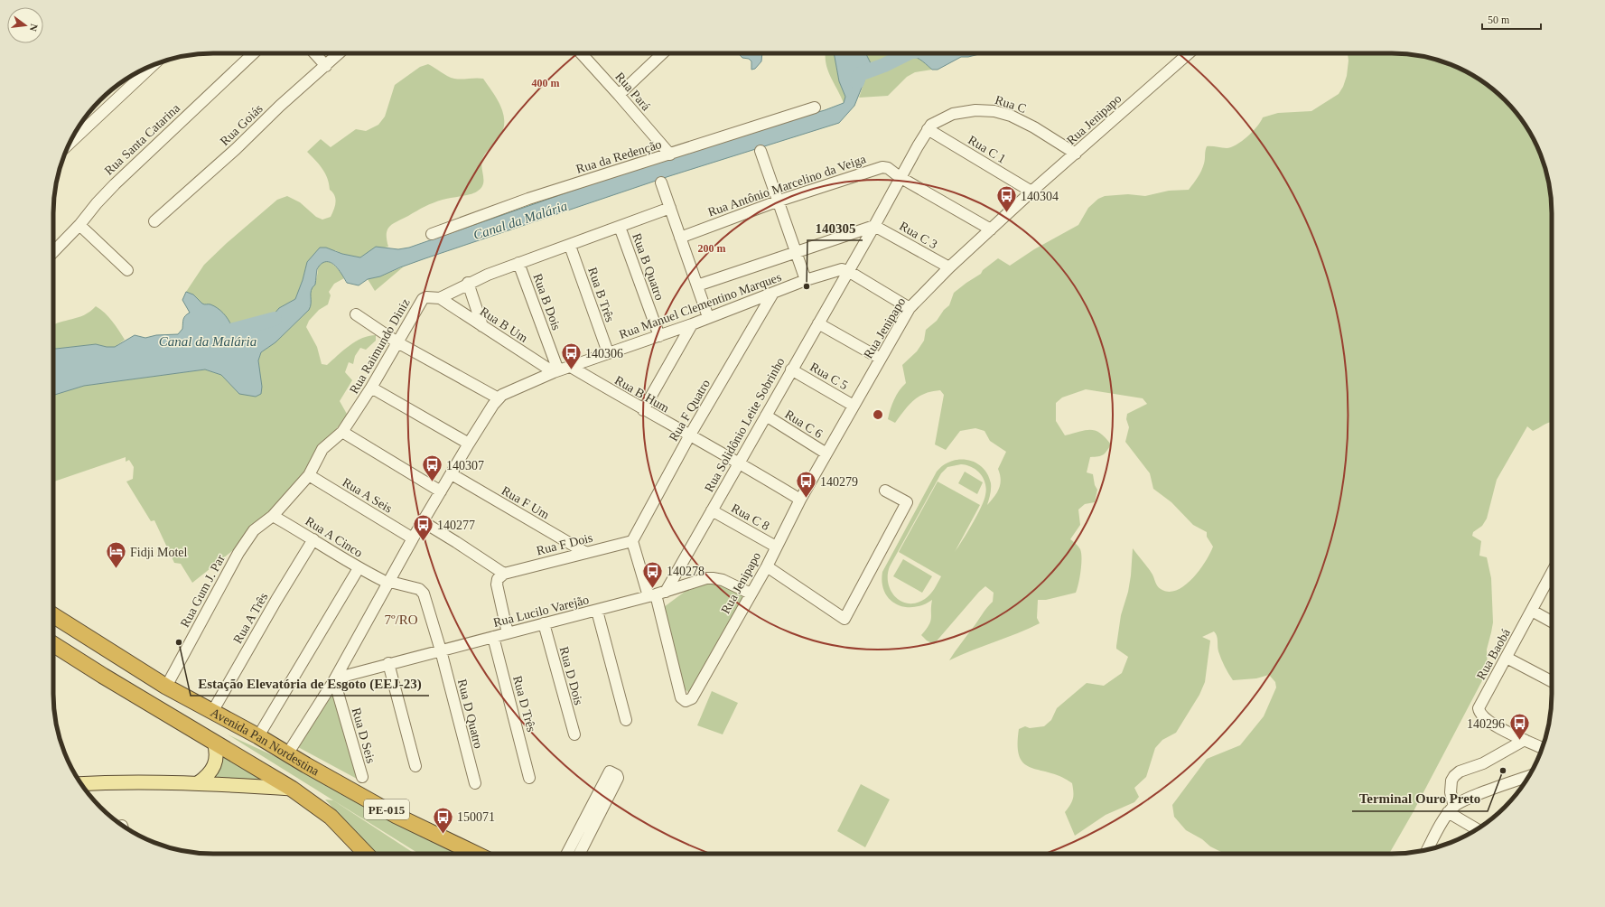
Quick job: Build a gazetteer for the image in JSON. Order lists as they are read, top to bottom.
{
  "streets": {
    "highway": ["Avenida Pan Nordestina", "PE-015"],
    "street": [
      "Rua Pará",
      "Rua C",
      "Rua Jenipapo",
      "Rua Goiás",
      "Rua Santa Catarina",
      "Rua C 1",
      "Rua da Redenção",
      "Rua Antônio Marcelino da Veiga",
      "Rua C 3",
      "Rua B Quatro",
      "Rua B Três",
      "Rua B Dois",
      "Rua Manuel Clementino Marques",
      "Rua B Um",
      "Rua Raimundo Diniz",
      "Rua C 5",
      "Rua B Hum",
      "Rua F Quatro",
      "Rua C 6",
      "Rua Solidônio Leite Sobrinho",
      "Rua A Seis",
      "Rua F Um",
      "Rua C 8",
      "Rua A Cinco",
      "Rua F Dois",
      "Rua Gum J. Par",
      "Rua Lucilo Varejão",
      "Rua A Três",
      "Rua Baobá",
      "Rua D Dois",
      "Rua D Três",
      "Rua D Quatro",
      "Rua D Seis"
    ]
  },
  "crossings": [
    ["Rua Pará", "Rua da Redenção"],
    ["Rua C", "Rua Jenipapo"],
    ["Rua C", "Rua C 1"],
    ["Rua C", "Rua Solidônio Leite Sobrinho"],
    ["Rua Jenipapo", "Rua C 1"],
    ["Rua Jenipapo", "Rua Antônio Marcelino da Veiga"],
    ["Rua Jenipapo", "Rua C 3"],
    ["Rua Jenipapo", "Rua C 5"],
    ["Rua Jenipapo", "Rua B Hum"],
    ["Rua Jenipapo", "Rua C 6"],
    ["Rua Jenipapo", "Rua Solidônio Leite Sobrinho"],
    ["Rua Jenipapo", "Rua C 8"],
    ["Rua Jenipapo", "Rua Lucilo Varejão"],
    ["Rua C 1", "Rua Solidônio Leite Sobrinho"],
    ["Rua Antônio Marcelino da Veiga", "Rua Solidônio Leite Sobrinho"],
    ["Rua C 3", "Rua Solidônio Leite Sobrinho"],
    ["Rua B Quatro", "Rua Manuel Clementino Marques"],
    ["Rua B Quatro", "Rua Raimundo Diniz"],
    ["Rua B Três", "Rua Manuel Clementino Marques"],
    ["Rua B Três", "Rua Raimundo Diniz"],
    ["Rua B Dois", "Rua Manuel Clementino Marques"],
    ["Rua B Dois", "Rua B Um"],
    ["Rua B Dois", "Rua Raimundo Diniz"],
    ["Rua Manuel Clementino Marques", "Rua B Um"],
    ["Rua Manuel Clementino Marques", "Rua B Hum"],
    ["Rua Manuel Clementino Marques", "Rua F Quatro"],
    ["Rua Manuel Clementino Marques", "Rua Solidônio Leite Sobrinho"],
    ["Rua Manuel Clementino Marques", "Rua A Seis"],
    ["Rua Manuel Clementino Marques", "Rua F Um"],
    ["Rua Manuel Clementino Marques", "Rua A Cinco"],
    ["Rua Manuel Clementino Marques", "Rua Lucilo Varejão"],
    ["Rua Manuel Clementino Marques", "Rua D Seis"],
    ["Rua Manuel Clementino Marques", "Avenida Pan Nordestina"],
    ["Rua B Um", "Rua Raimundo Diniz"],
    ["Rua Raimundo Diniz", "Rua A Seis"],
    ["Rua Raimundo Diniz", "Rua A Cinco"],
    ["Rua Raimundo Diniz", "Rua Gum J. Par"],
    ["Rua C 5", "Rua Solidônio Leite Sobrinho"],
    ["Rua B Hum", "Rua F Quatro"],
    ["Rua B Hum", "Rua Solidônio Leite Sobrinho"],
    ["Rua F Quatro", "Rua F Dois"],
    ["Rua C 6", "Rua Solidônio Leite Sobrinho"],
    ["Rua Solidônio Leite Sobrinho", "Rua C 8"],
    ["Rua Solidônio Leite Sobrinho", "Rua Lucilo Varejão"],
    ["Rua F Um", "Rua F Dois"],
    ["Rua A Cinco", "Rua Gum J. Par"],
    ["Rua A Cinco", "Rua Lucilo Varejão"],
    ["Rua A Cinco", "Rua A Três"],
    ["Rua A Cinco", "Rua D Quatro"],
    ["Rua Gum J. Par", "Avenida Pan Nordestina"],
    ["Rua Lucilo Varejão", "Rua D Dois"],
    ["Rua Lucilo Varejão", "Rua D Três"],
    ["Rua Lucilo Varejão", "Rua D Quatro"],
    ["Rua Lucilo Varejão", "Rua D Seis"],
    ["Rua A Três", "Avenida Pan Nordestina"]
  ],
  "districts": ["7º/RO"],
  "water": ["Canal da Malária"],
  "places": {
    "bus stop": [
      "140304",
      "140306",
      "140307",
      "140279",
      "140277",
      "140278",
      "140296",
      "150071"
    ],
    "other": ["140305", "Estação Elevatória de Esgoto (EEJ-23)", "Terminal Ouro Preto"],
    "hotel": ["Fidji Motel"]
  },
  "scale_bar": "50 m",
  "north": "right",
  "rings": ["400 m", "200 m"]
}
